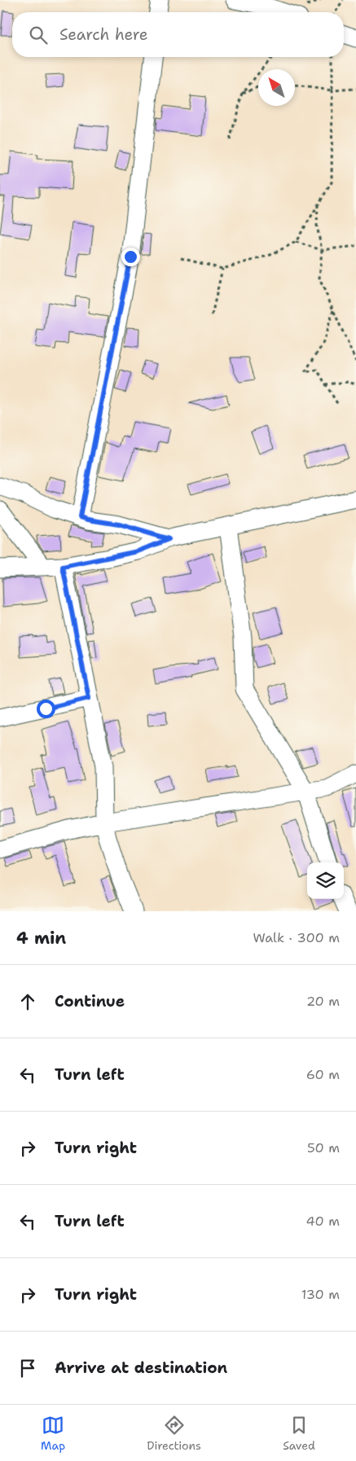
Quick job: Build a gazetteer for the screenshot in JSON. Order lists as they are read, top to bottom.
{
  "north": "top left",
  "page": {
    "search": "Search here",
    "heading": ["4 min", "Walk · 300 m"],
    "list": [
      ["Continue", "20 m"],
      ["Turn left", "60 m"],
      ["Turn right", "50 m"],
      ["Turn left", "40 m"],
      ["Turn right", "130 m"],
      "Arrive at destination"
    ],
    "nav": ["Map", "Directions", "Saved"]
  }
}
